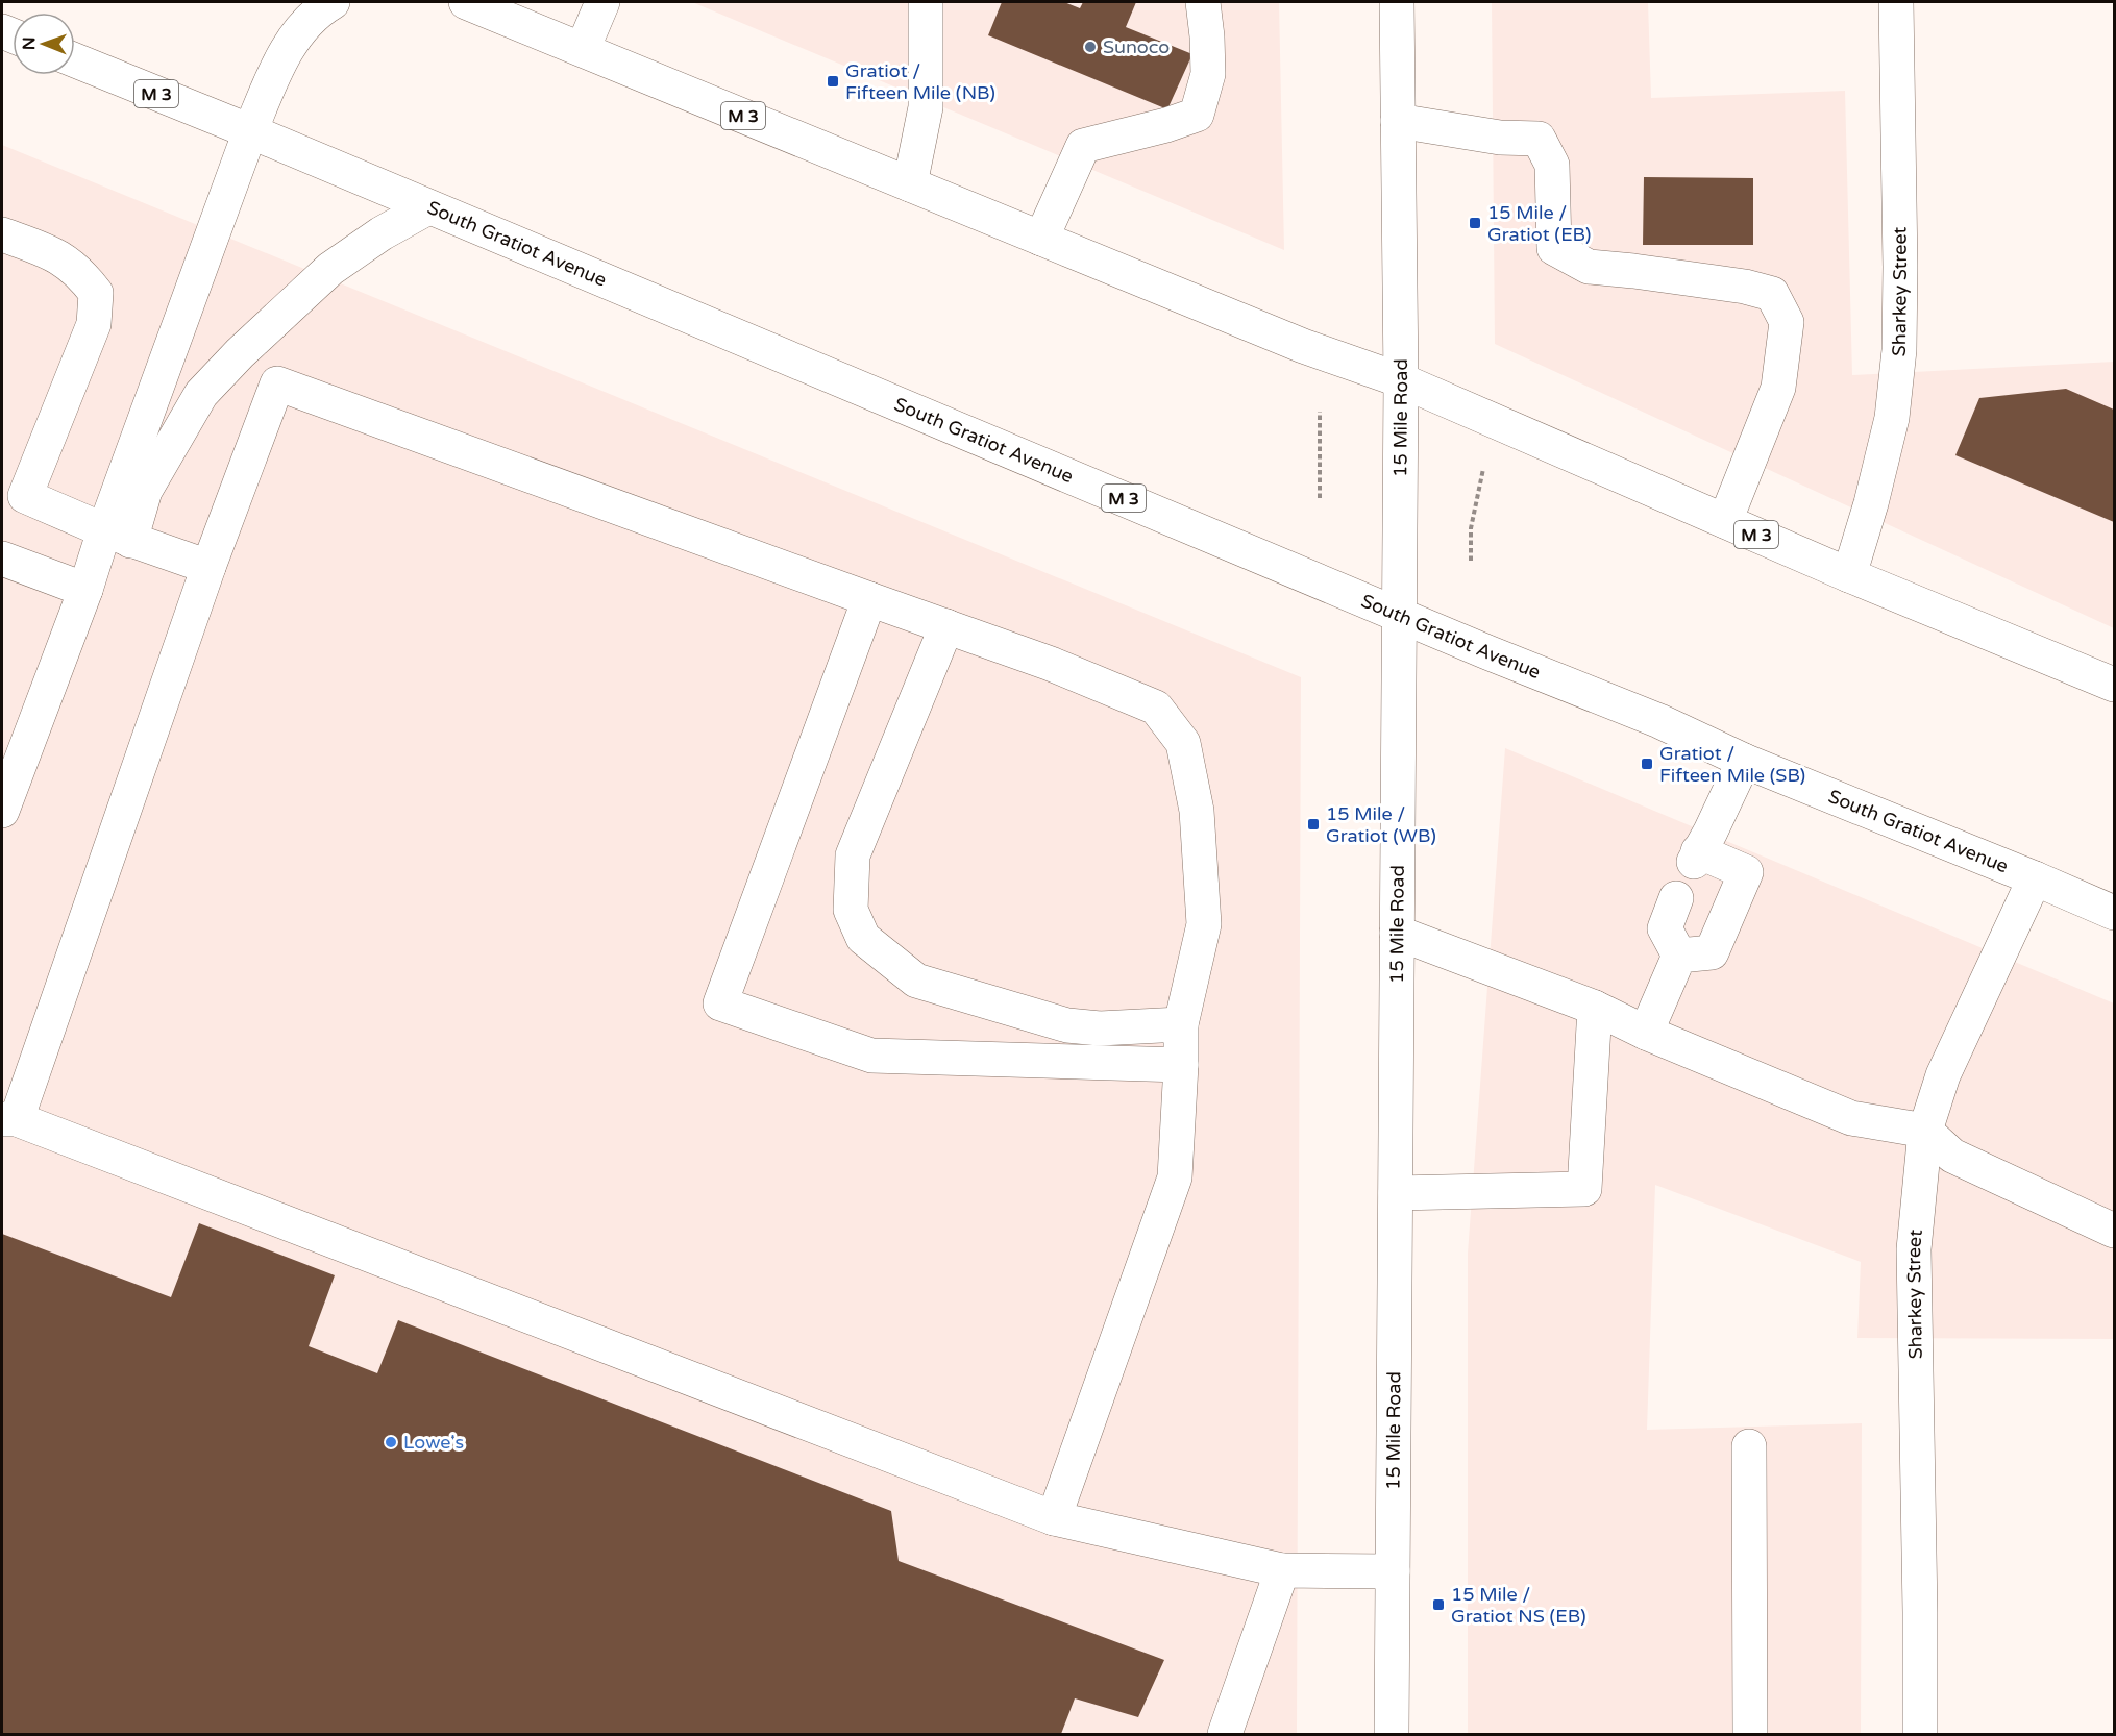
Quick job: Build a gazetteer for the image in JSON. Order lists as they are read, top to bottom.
{
  "streets": {
    "main road": [
      "M 3",
      "South Gratiot Avenue",
      "Sharkey Street",
      "15 Mile Road"
    ]
  },
  "crossings": [
    ["M 3", "Sharkey Street"],
    ["M 3", "15 Mile Road"],
    ["South Gratiot Avenue", "Sharkey Street"],
    ["South Gratiot Avenue", "15 Mile Road"]
  ],
  "places": {
    "other": ["Sunoco", "Lowe's"],
    "transit": [
      "Gratiot / Fifteen Mile (NB)",
      "15 Mile / Gratiot (EB)",
      "Gratiot / Fifteen Mile (SB)",
      "15 Mile / Gratiot (WB)",
      "15 Mile / Gratiot NS (EB)"
    ]
  },
  "north": "left"
}
